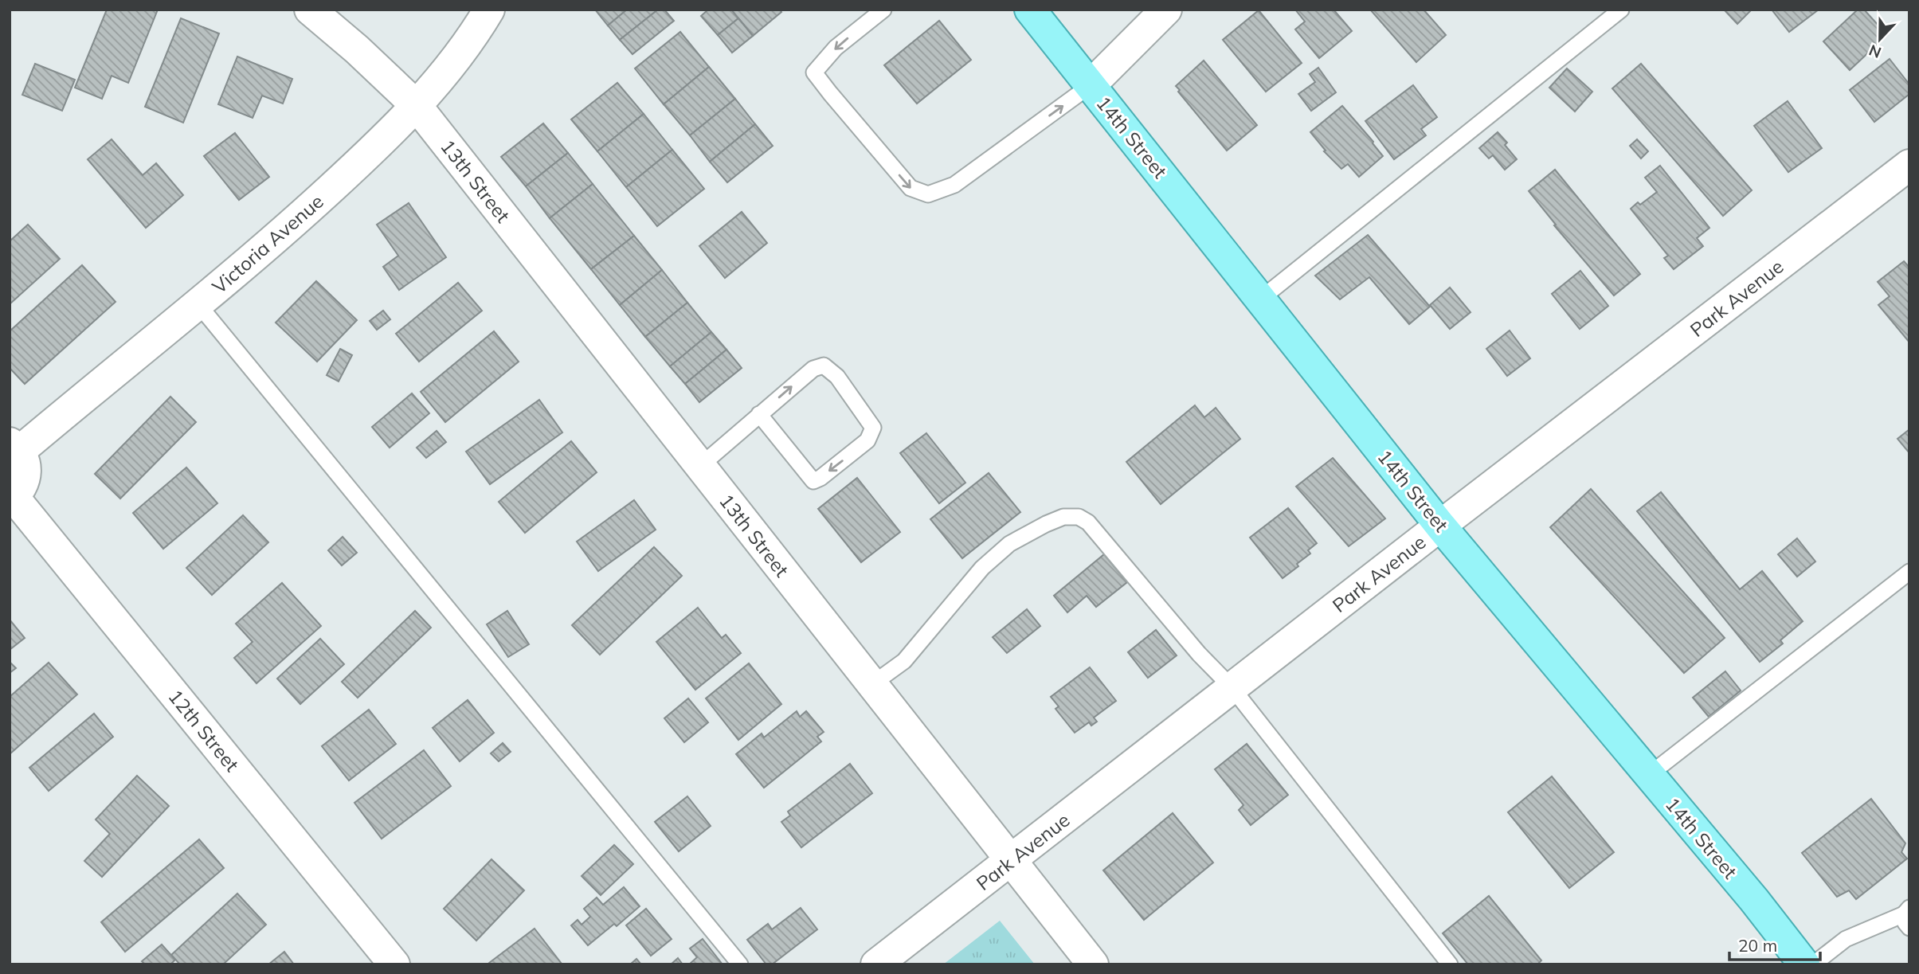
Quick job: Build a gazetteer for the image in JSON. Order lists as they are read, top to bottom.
{
  "streets": {
    "main road": ["14th Street"],
    "street": [
      "13th Street",
      "Victoria Avenue",
      "Park Avenue",
      "12th Street"
    ]
  },
  "crossings": [
    ["14th Street", "Park Avenue"],
    ["13th Street", "Victoria Avenue"],
    ["13th Street", "Park Avenue"]
  ],
  "scale_bar": "20 m",
  "north": "bottom"
}
